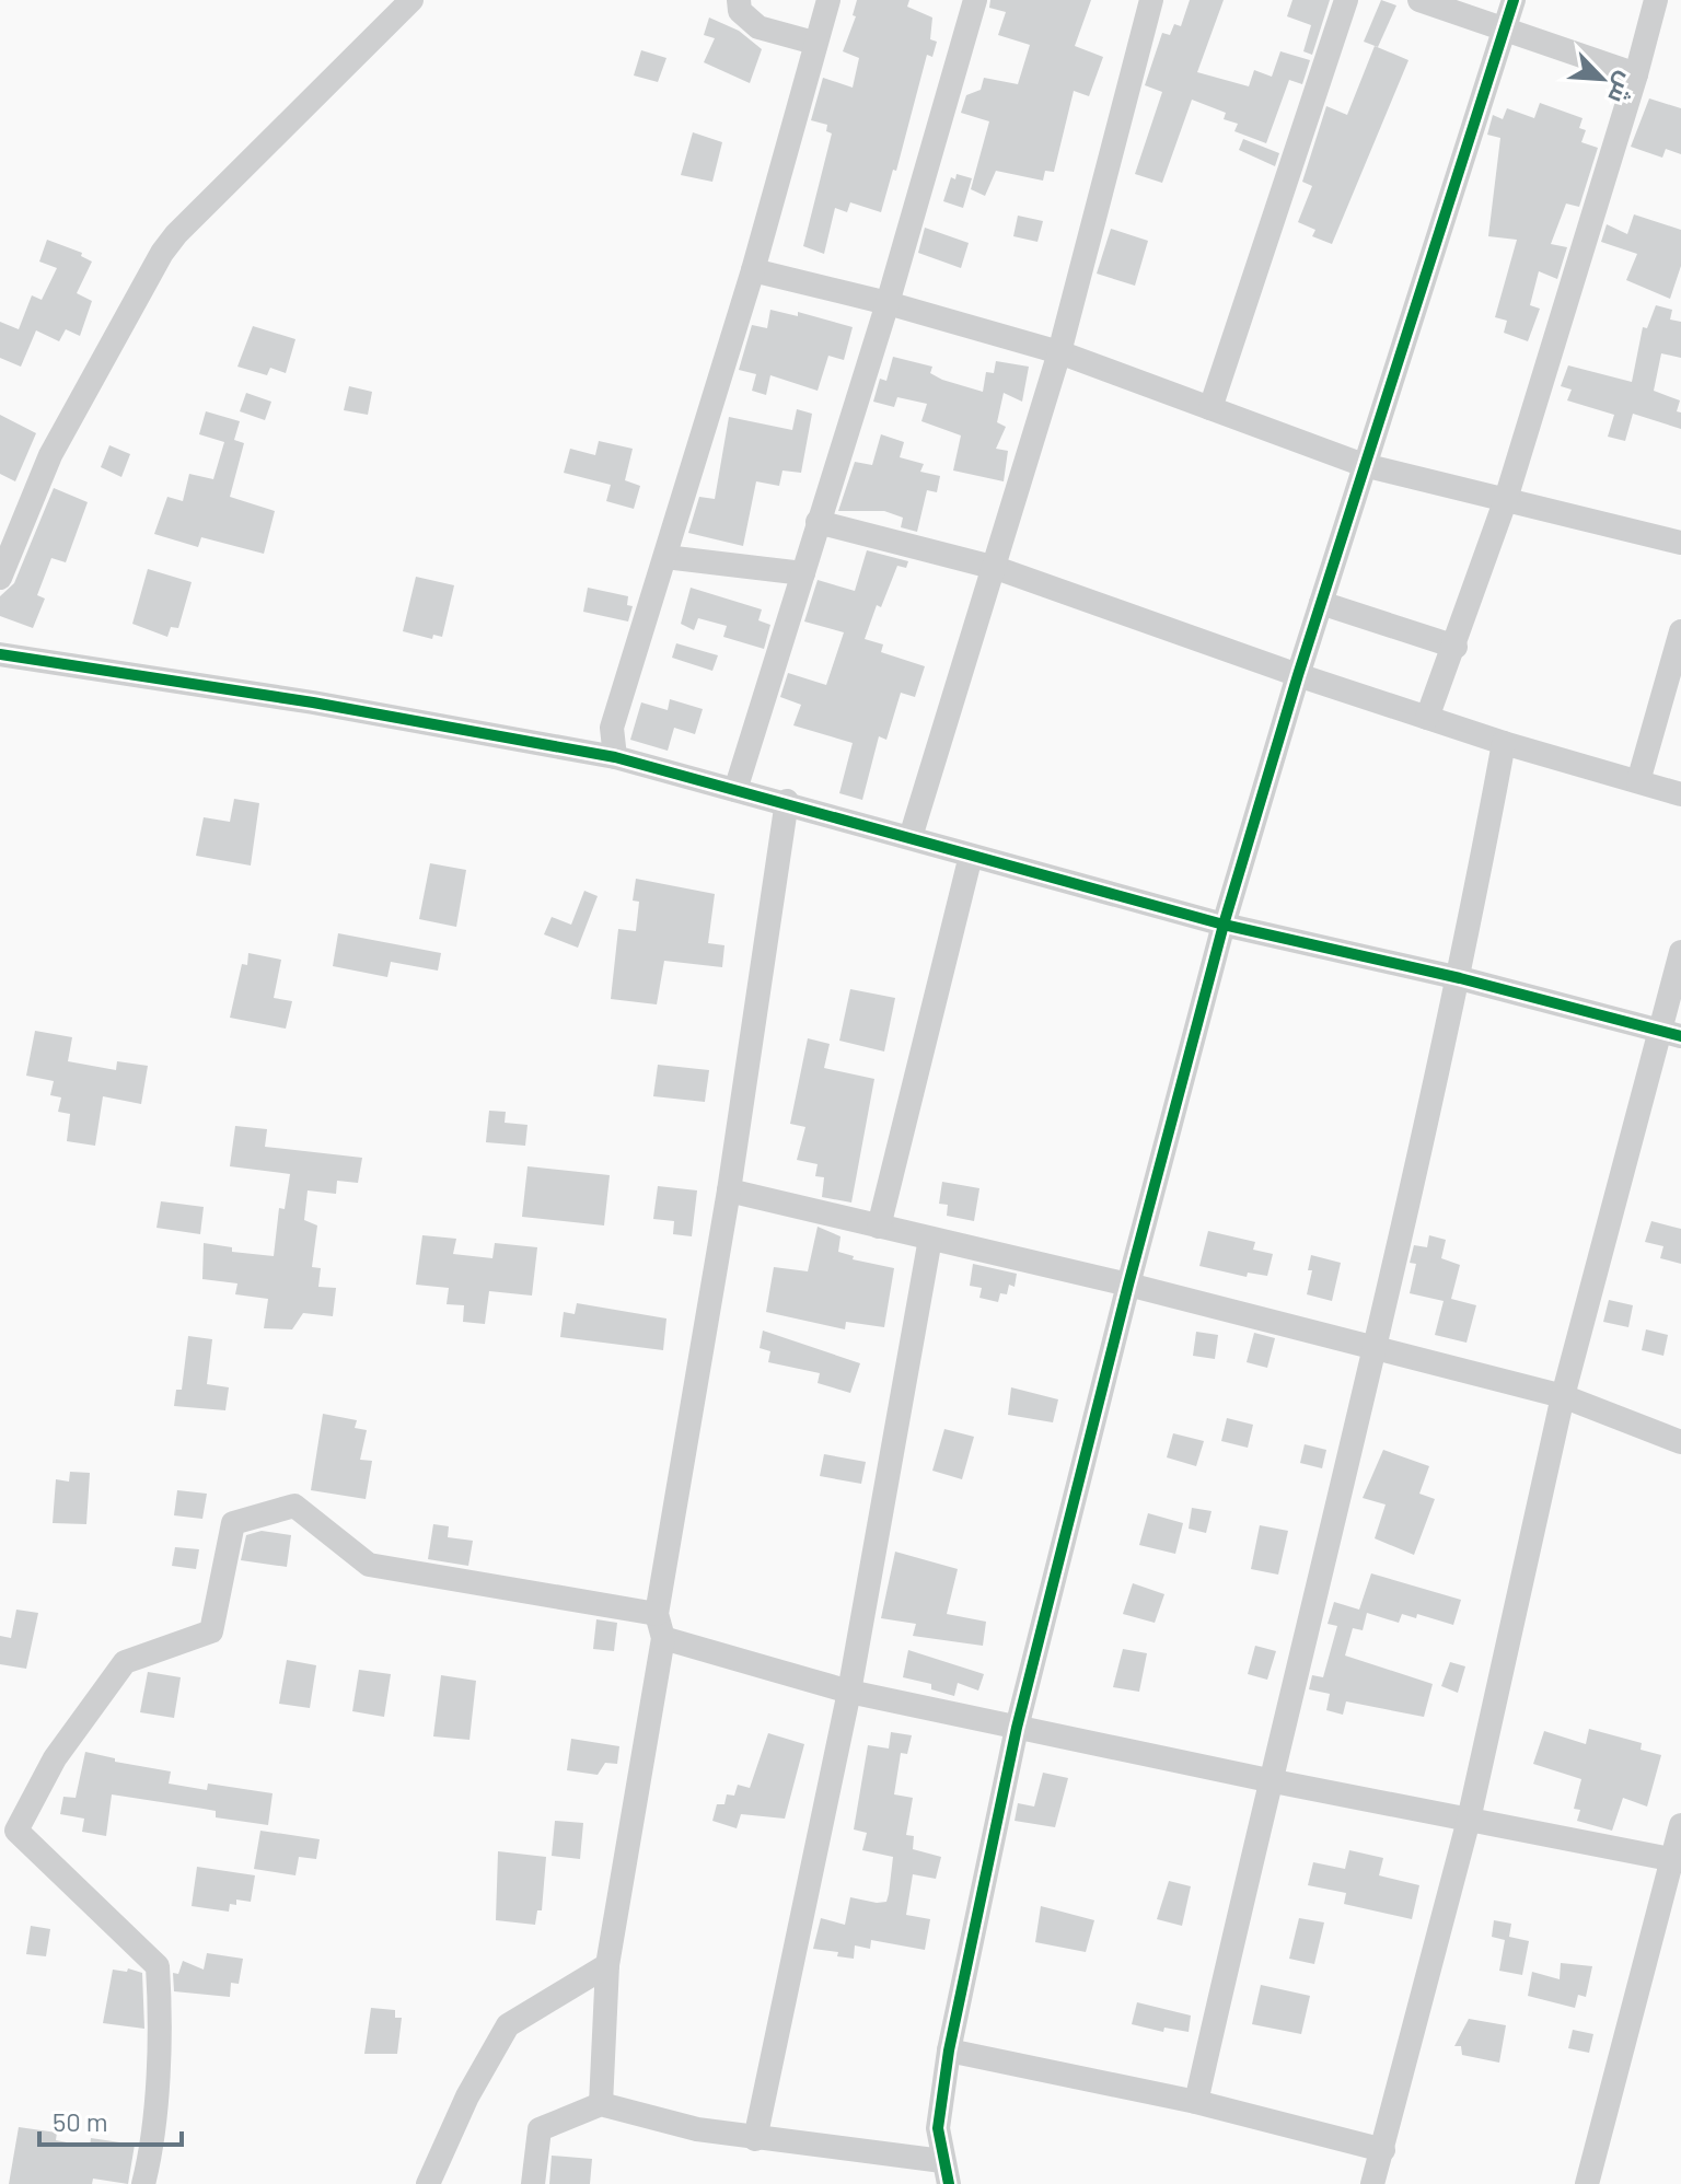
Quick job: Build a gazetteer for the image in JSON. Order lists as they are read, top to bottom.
{
  "scale_bar": "50 m",
  "north": "bottom right"
}
